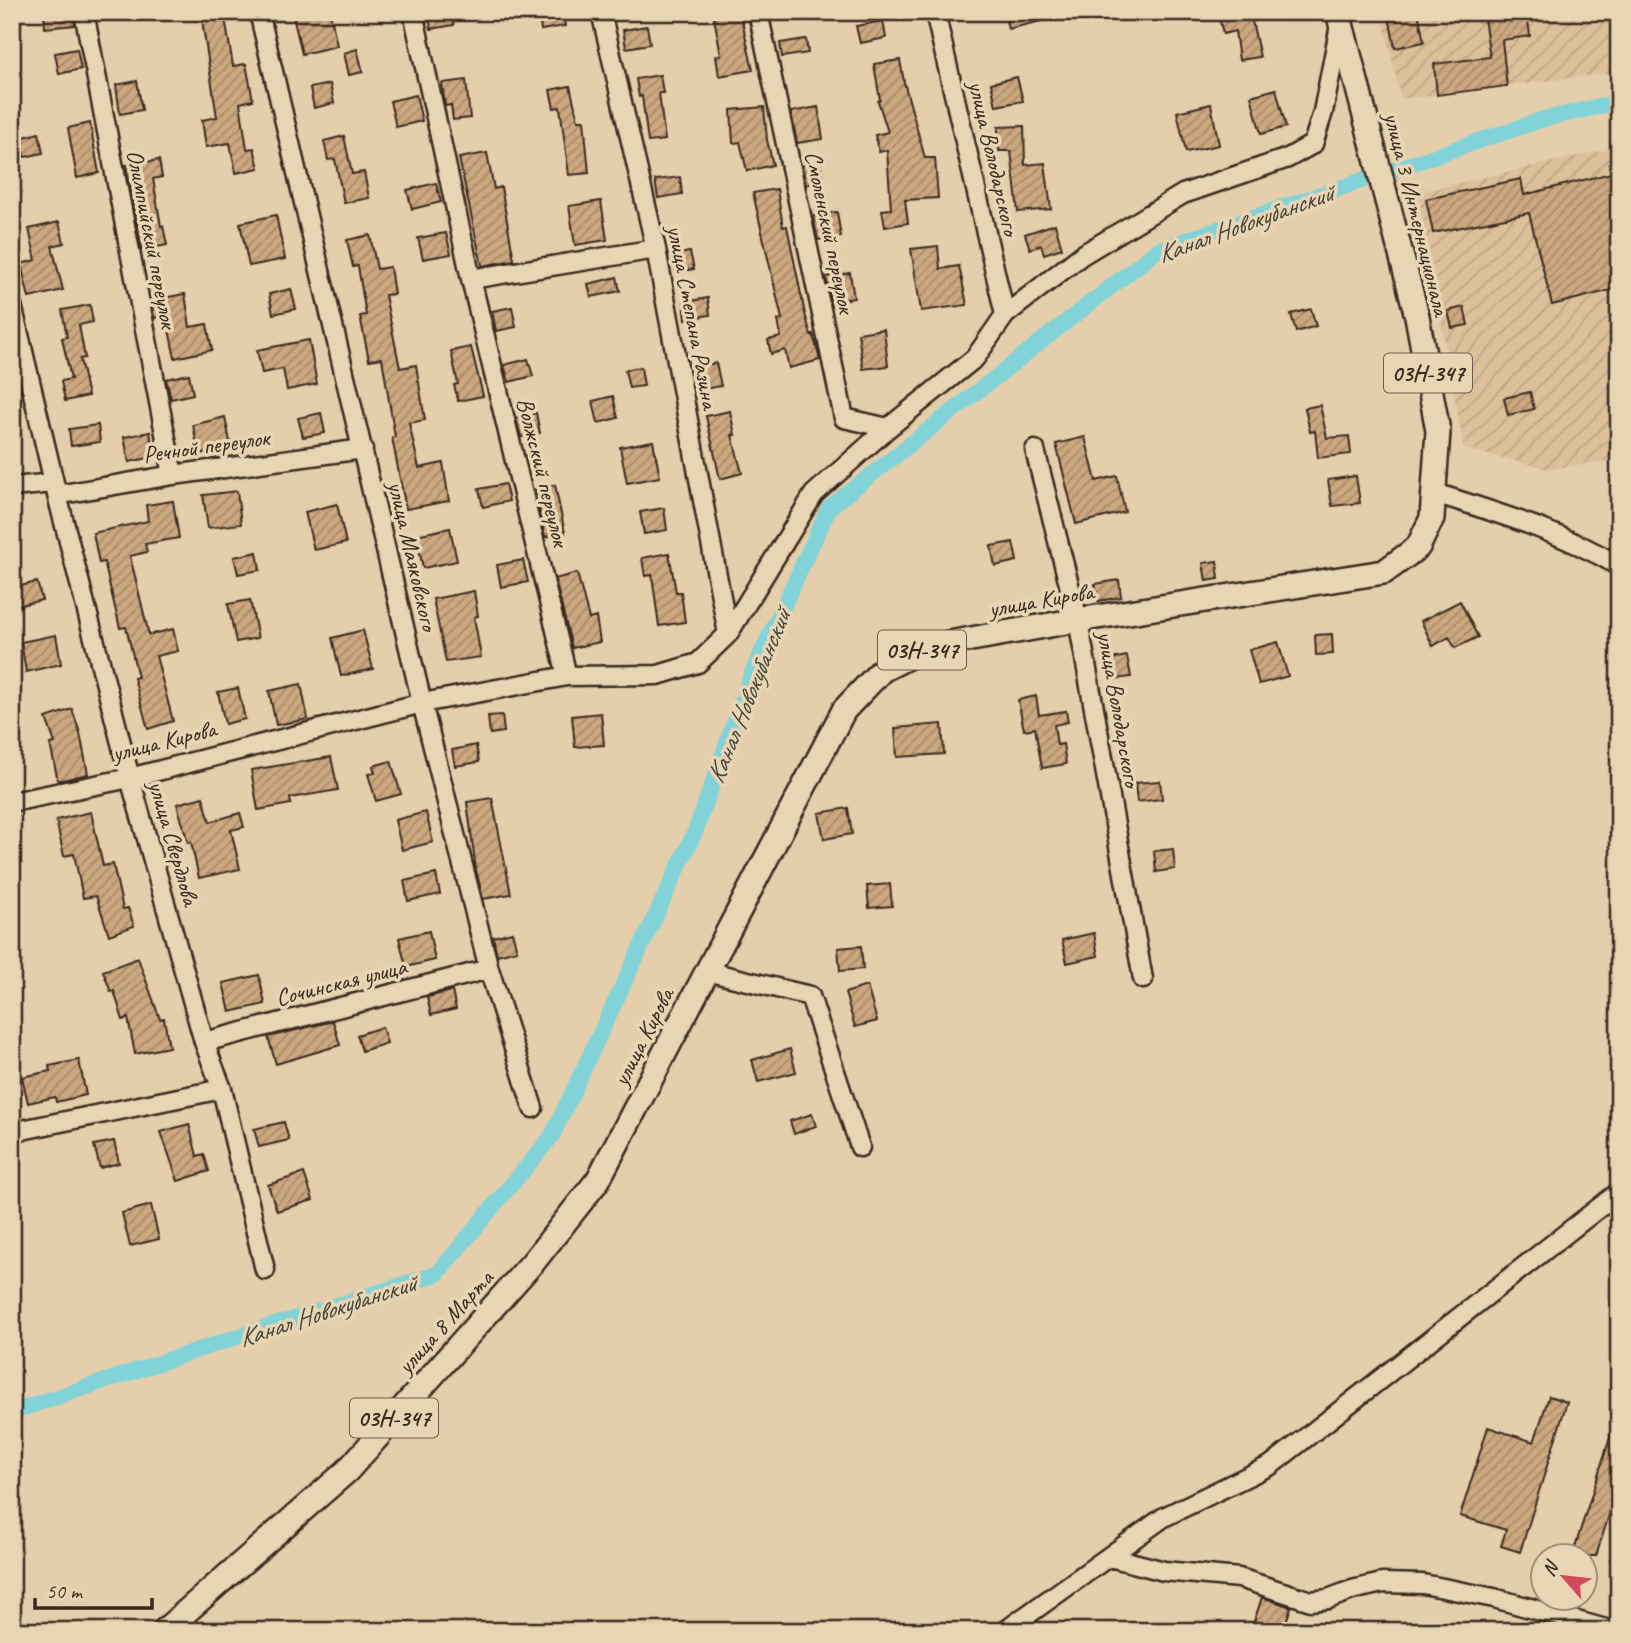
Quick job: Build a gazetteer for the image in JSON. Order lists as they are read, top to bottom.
{
  "streets": {
    "main road": [
      "улица 3 Интернационала",
      "03Н-347",
      "улица Кирова",
      "улица 8 Марта"
    ],
    "street": [
      "улица Володарского",
      "Смоленский переулок",
      "Олимпийский переулок",
      "улица Степана Разина",
      "Речной переулок",
      "Волжский переулок",
      "улица Маяковского",
      "улица Свердлова",
      "Сочинская улица"
    ]
  },
  "crossings": [
    ["улица Володарского", "улица Кирова"],
    ["улица 3 Интернационала", "улица Кирова"],
    ["Смоленский переулок", "улица Кирова"],
    ["Олимпийский переулок", "Речной переулок"],
    ["улица Степана Разина", "улица Кирова"],
    ["Речной переулок", "улица Маяковского"],
    ["Речной переулок", "улица Свердлова"],
    ["Волжский переулок", "улица Кирова"],
    ["улица Маяковского", "улица Кирова"],
    ["улица Маяковского", "Сочинская улица"],
    ["улица Кирова", "улица Свердлова"],
    ["улица Кирова", "улица 8 Марта"],
    ["улица Свердлова", "Сочинская улица"]
  ],
  "water": ["Канал Новокубанский"],
  "scale_bar": "50 m",
  "north": "top left"
}
